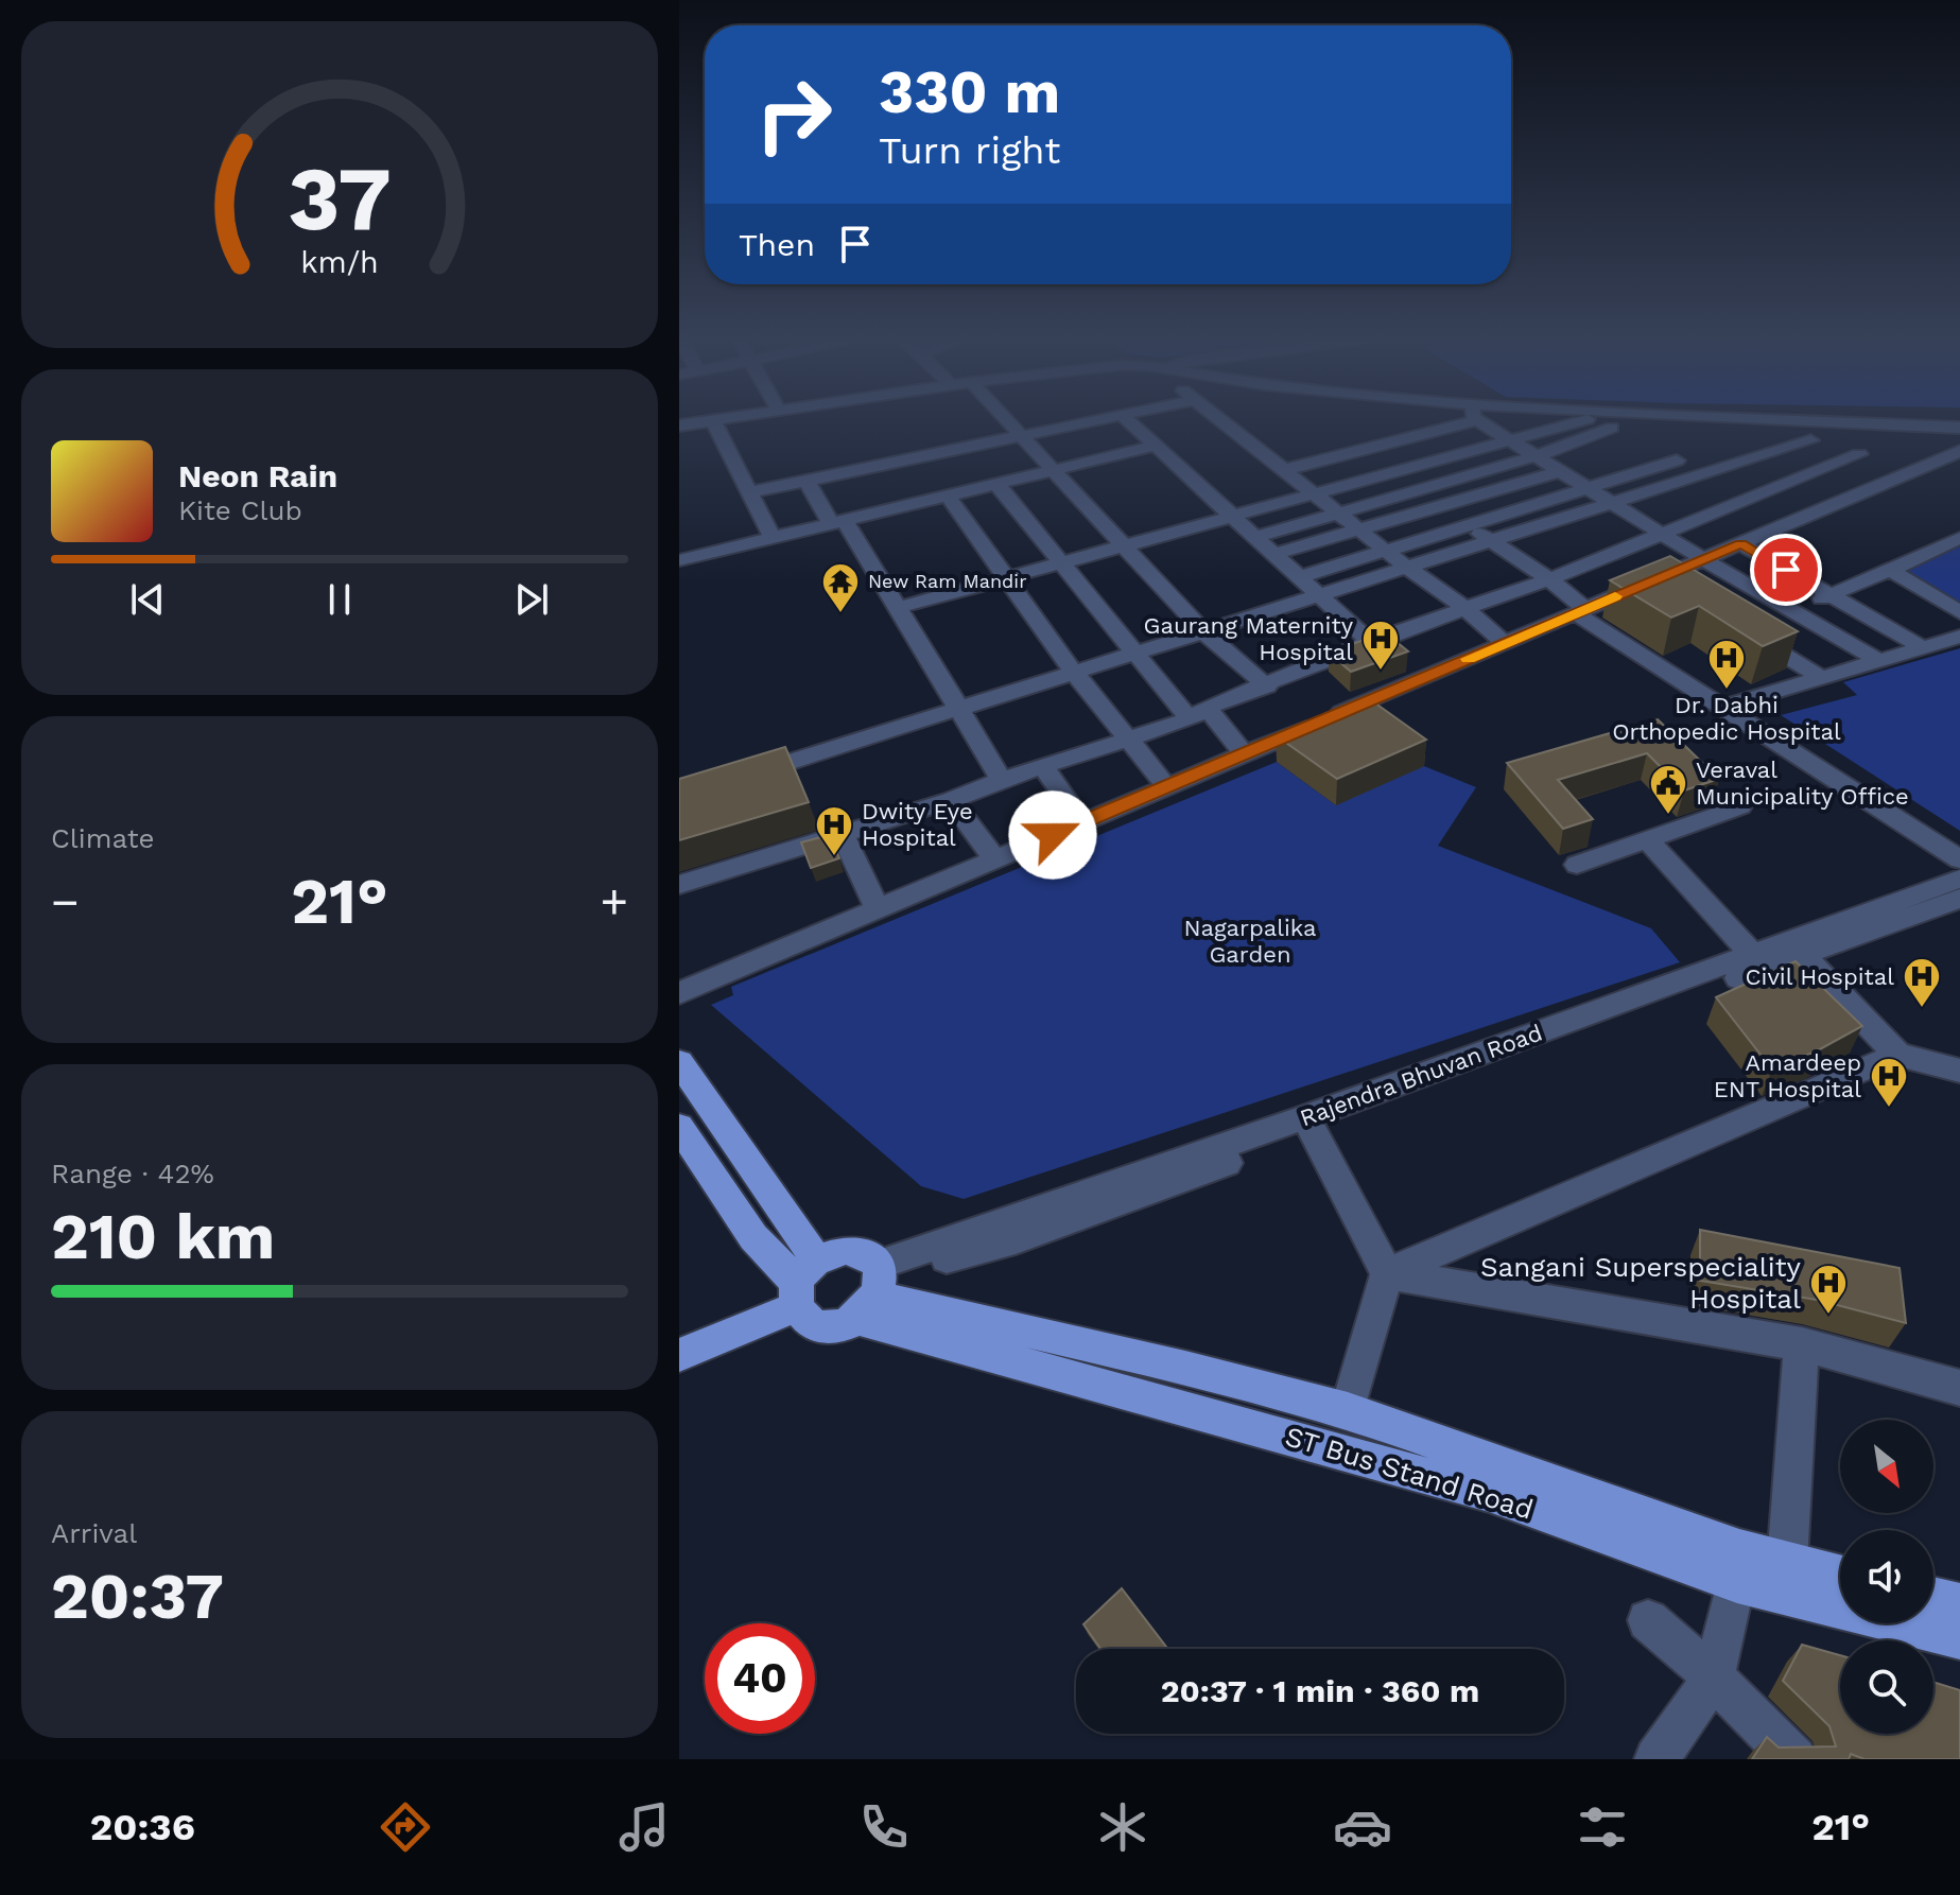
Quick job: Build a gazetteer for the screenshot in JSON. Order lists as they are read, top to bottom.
{
  "streets": {
    "main road": ["ST Bus Stand Road"]
  },
  "parks": ["Nagarpalika Garden"],
  "places": {
    "temple": ["New Ram Mandir"],
    "hospital": [
      "Gaurang Maternity Hospital",
      "Dr. Dabhi Orthopedic Hospital",
      "Dwity Eye Hospital",
      "Civil Hospital",
      "Amardeep ENT Hospital",
      "Sangani Superspeciality Hospital"
    ],
    "public building": ["Veraval Municipality Office"]
  },
  "north": "bottom right",
  "page": {
    "turn": ["330 m", "Turn right"],
    "then": "Then",
    "song": ["Neon Rain", "Kite Club"],
    "tile": [
      "Climate",
      ["Range · 42%", "210 km"],
      ["Arrival", "20:37"]
    ],
    "heat": ["−", "21°", "+"],
    "limit": "40",
    "trip": "20:37 · 1 min · 360 m",
    "tabs": ["20:36", "21°"],
    "gauge": ["37", "km/h"]
  }
}
